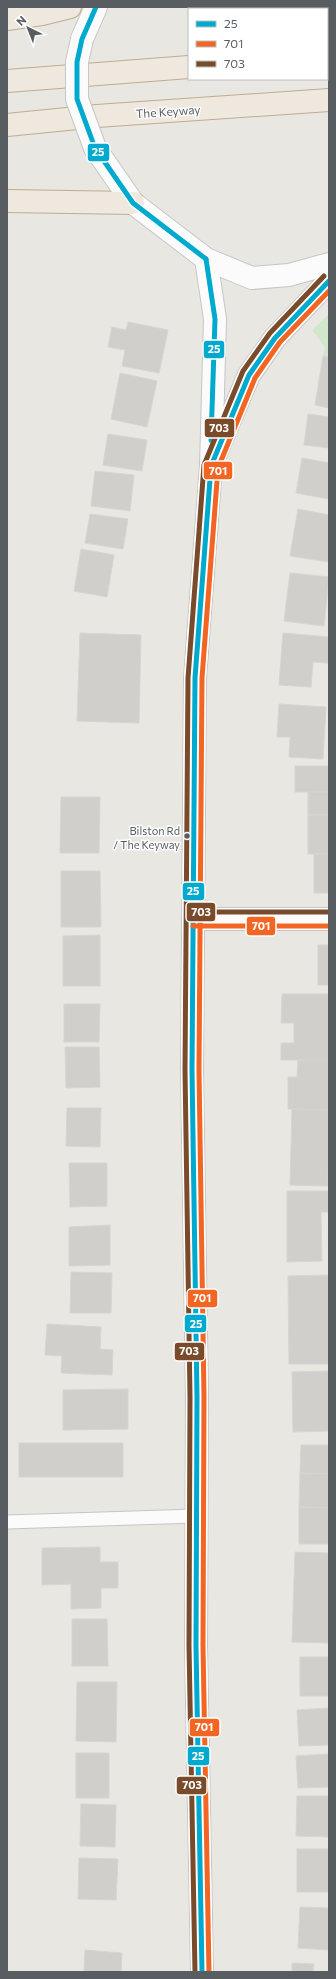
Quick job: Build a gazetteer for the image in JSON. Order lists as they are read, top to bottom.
{
  "streets": {
    "highway": ["The Keyway"]
  },
  "places": ["Bilston Rd / The Keyway"],
  "lines": ["transit line 25", "transit line 703", "transit line 701"],
  "legend": ["25", "701", "703"],
  "north": "top left"
}
